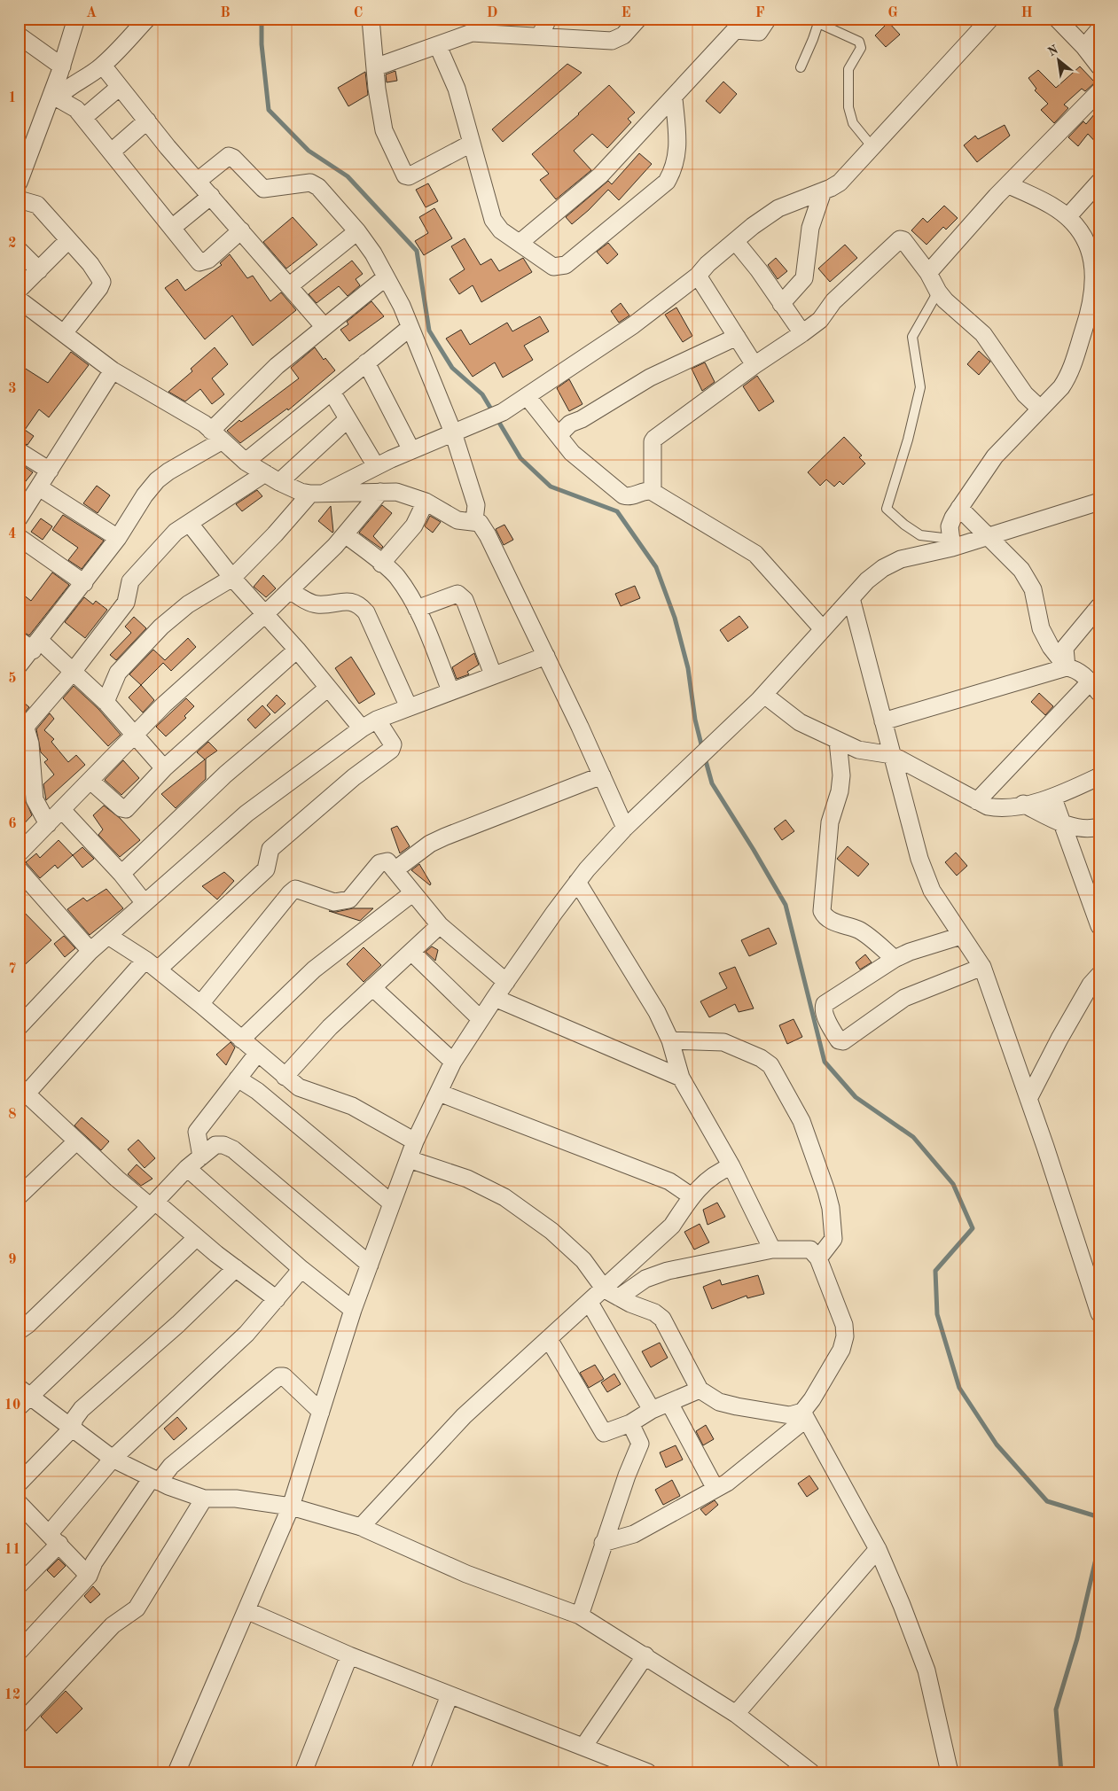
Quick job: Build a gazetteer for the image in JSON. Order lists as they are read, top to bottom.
{
  "north": "top left",
  "grid": {
    "columns": [
      "A",
      "B",
      "C",
      "D",
      "E",
      "F",
      "G",
      "H"
    ],
    "rows": [
      "1",
      "2",
      "3",
      "4",
      "5",
      "6",
      "7",
      "8",
      "9",
      "10",
      "11",
      "12"
    ]
  }
}
